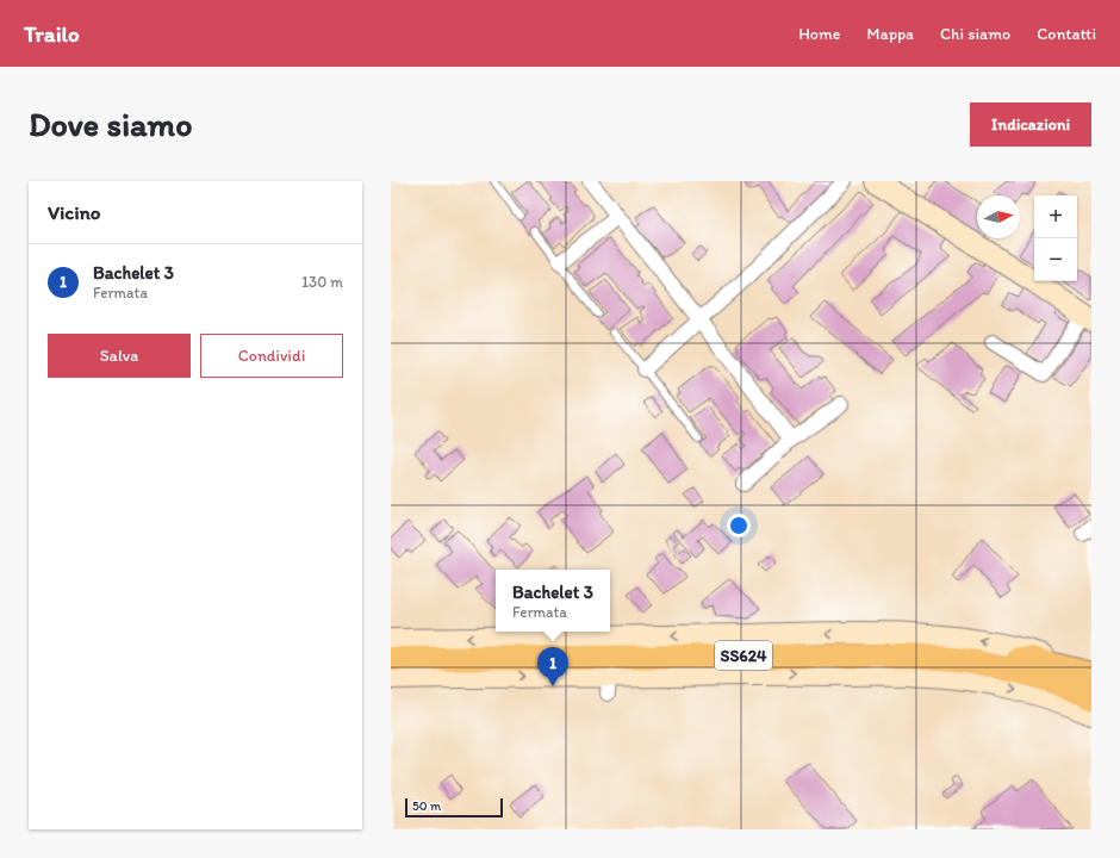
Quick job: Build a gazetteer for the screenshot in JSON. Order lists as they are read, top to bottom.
{
  "streets": {
    "main road": ["SS624"]
  },
  "scale_bar": "50 m",
  "north": "right",
  "page": {
    "header": "Trailo",
    "nav": [
      "Home",
      "Mappa",
      "Chi siamo",
      "Contatti"
    ],
    "buttons": [
      "Indicazioni",
      ["Salva", "Condividi"]
    ],
    "title": "Dove siamo",
    "heading": "Vicino",
    "map_buttons": ["+", "−"],
    "list": [
      {
        "mark": "1",
        "name": "Bachelet 3",
        "note": "Fermata",
        "value": "130 m"
      }
    ],
    "popup": ["Bachelet 3", "Fermata"],
    "pins": "1",
    "scale": "50 m"
  }
}
